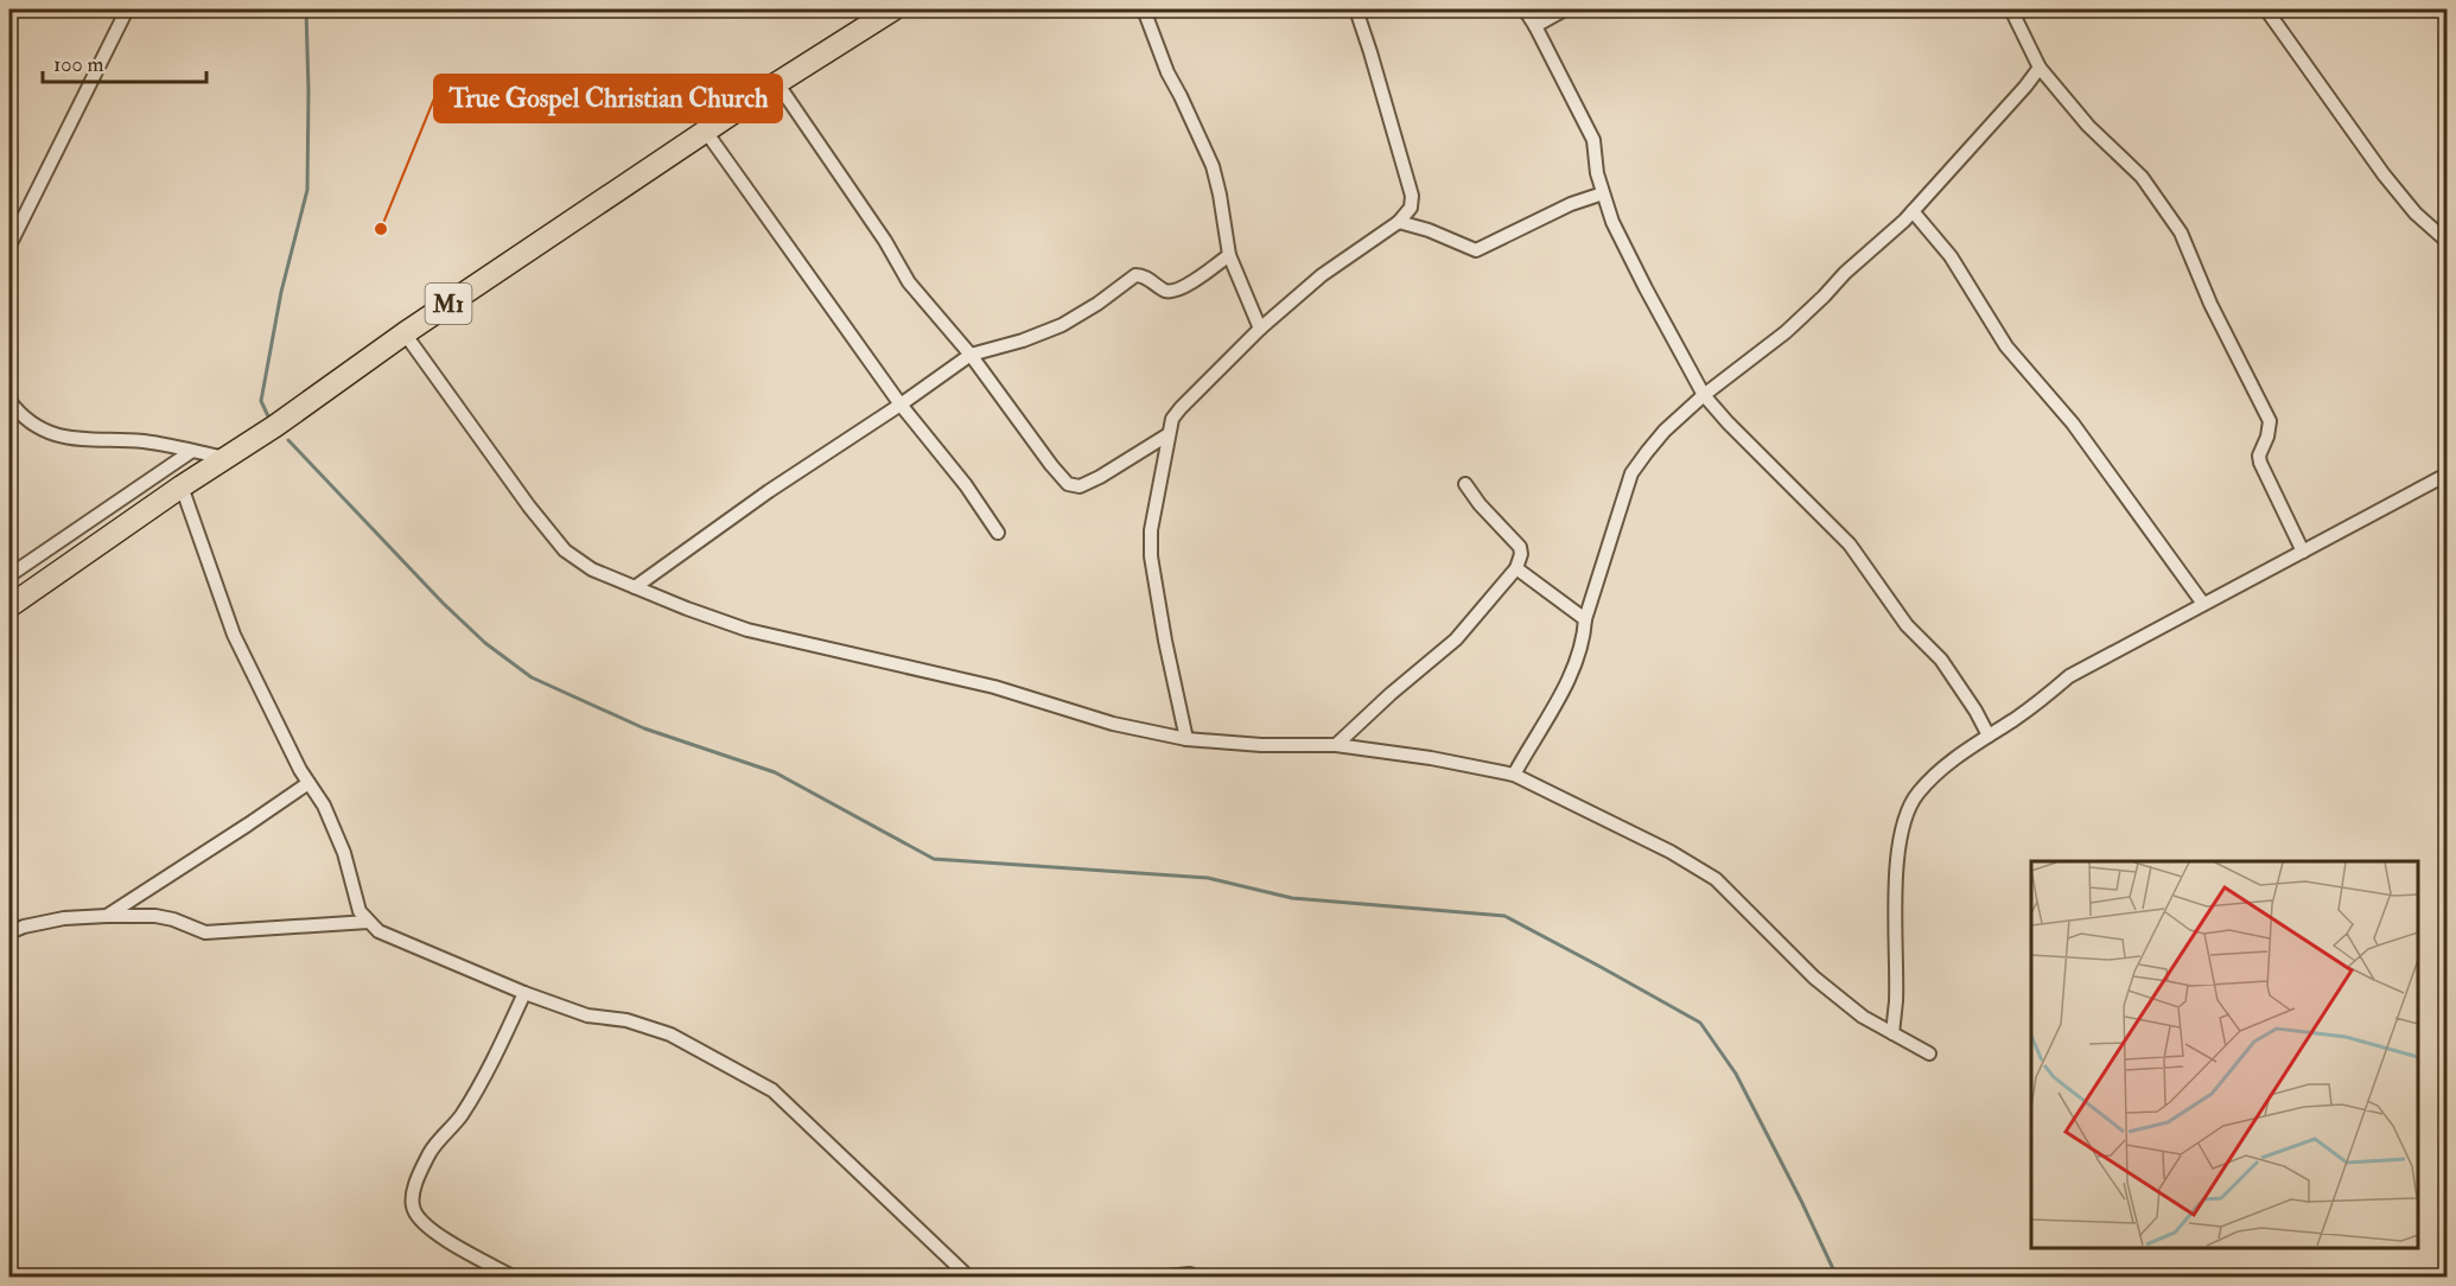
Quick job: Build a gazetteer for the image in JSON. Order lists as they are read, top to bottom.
{
  "streets": {
    "highway": ["M1"]
  },
  "places": ["True Gospel Christian Church"],
  "scale_bar": "100 m"
}
